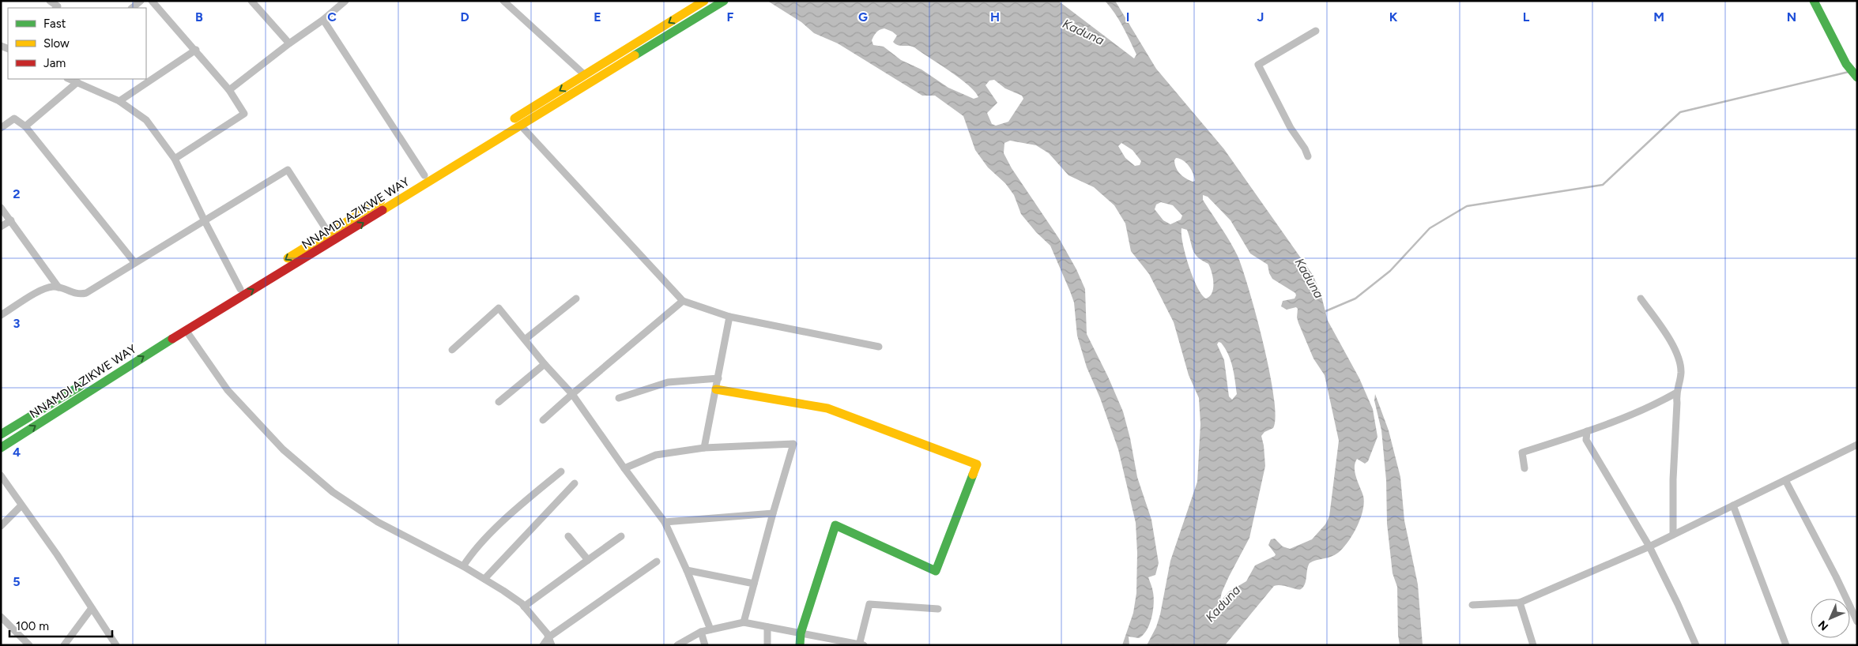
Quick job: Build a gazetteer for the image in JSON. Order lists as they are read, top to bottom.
{
  "streets": {
    "main road": ["NNAMDI AZIKWE WAY"]
  },
  "water": ["Kaduna"],
  "legend": ["Fast", "Slow", "Jam"],
  "scale_bar": "100 m",
  "north": "bottom left",
  "grid": {
    "columns": [
      "B",
      "C",
      "D",
      "E",
      "F",
      "G",
      "H",
      "I",
      "J",
      "K",
      "L",
      "M",
      "N"
    ],
    "rows": [
      "2",
      "3",
      "4",
      "5"
    ]
  }
}
